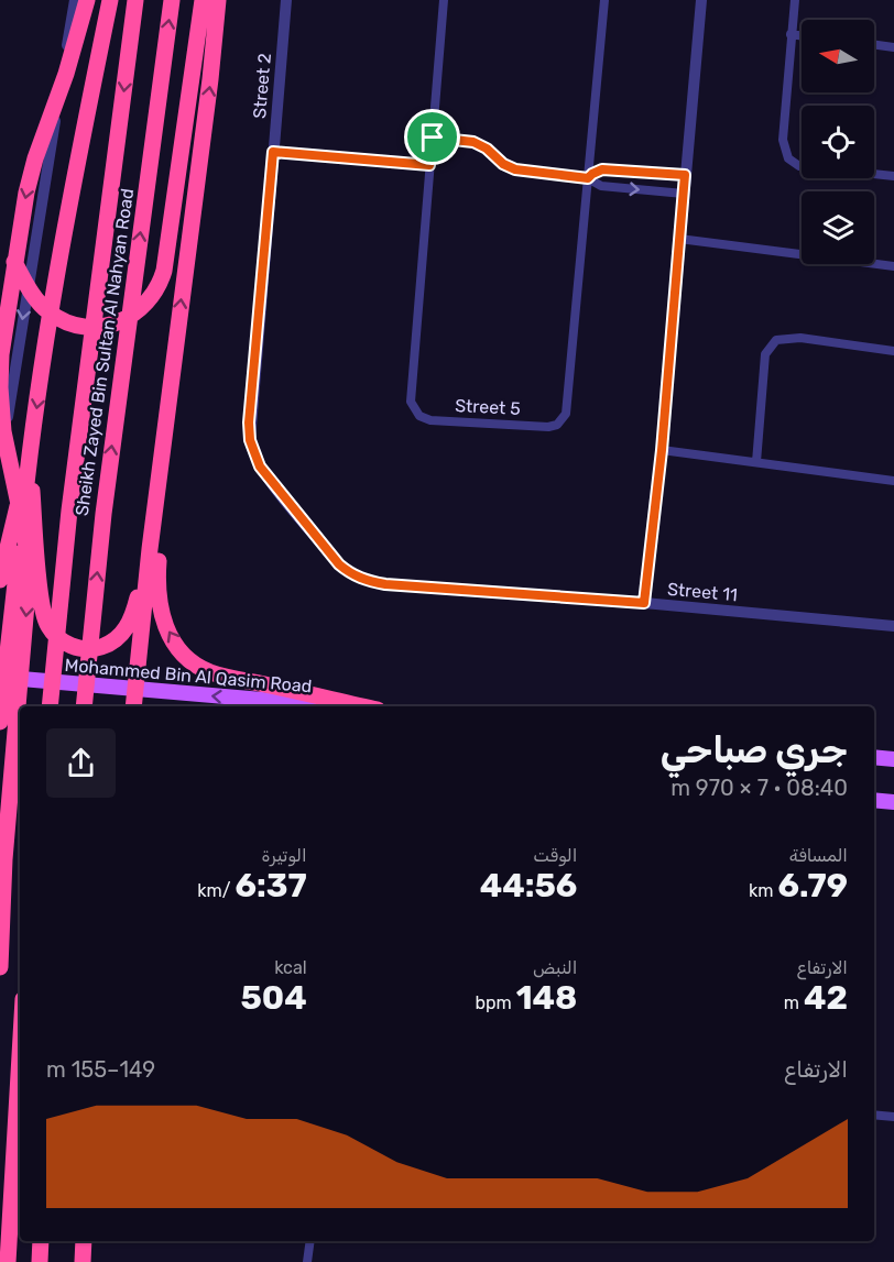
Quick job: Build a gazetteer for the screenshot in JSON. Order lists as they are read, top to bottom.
{
  "streets": {
    "highway": ["Sheikh Zayed Bin Sultan Al Nahyan Road"],
    "main road": ["Mohammed Bin Al Qasim Road"],
    "street": ["Street 2", "Street 5", "Street 11"]
  },
  "crossings": [
    ["Street 2", "Street 11"]
  ],
  "one_way": ["Mohammed Bin Al Qasim Road"],
  "north": "left",
  "page": {
    "heading": ["جري صباحي", "08:40 · 7 × 970 m"],
    "stats": [
      ["المسافة", "6.79 km"],
      ["الوقت", "44:56"],
      ["الوتيرة", "6:37 /km"],
      ["الارتفاع", "42 m"],
      ["النبض", "148 bpm"],
      ["kcal", "504"]
    ],
    "chart": ["الارتفاع", "149–155 m"]
  }
}
